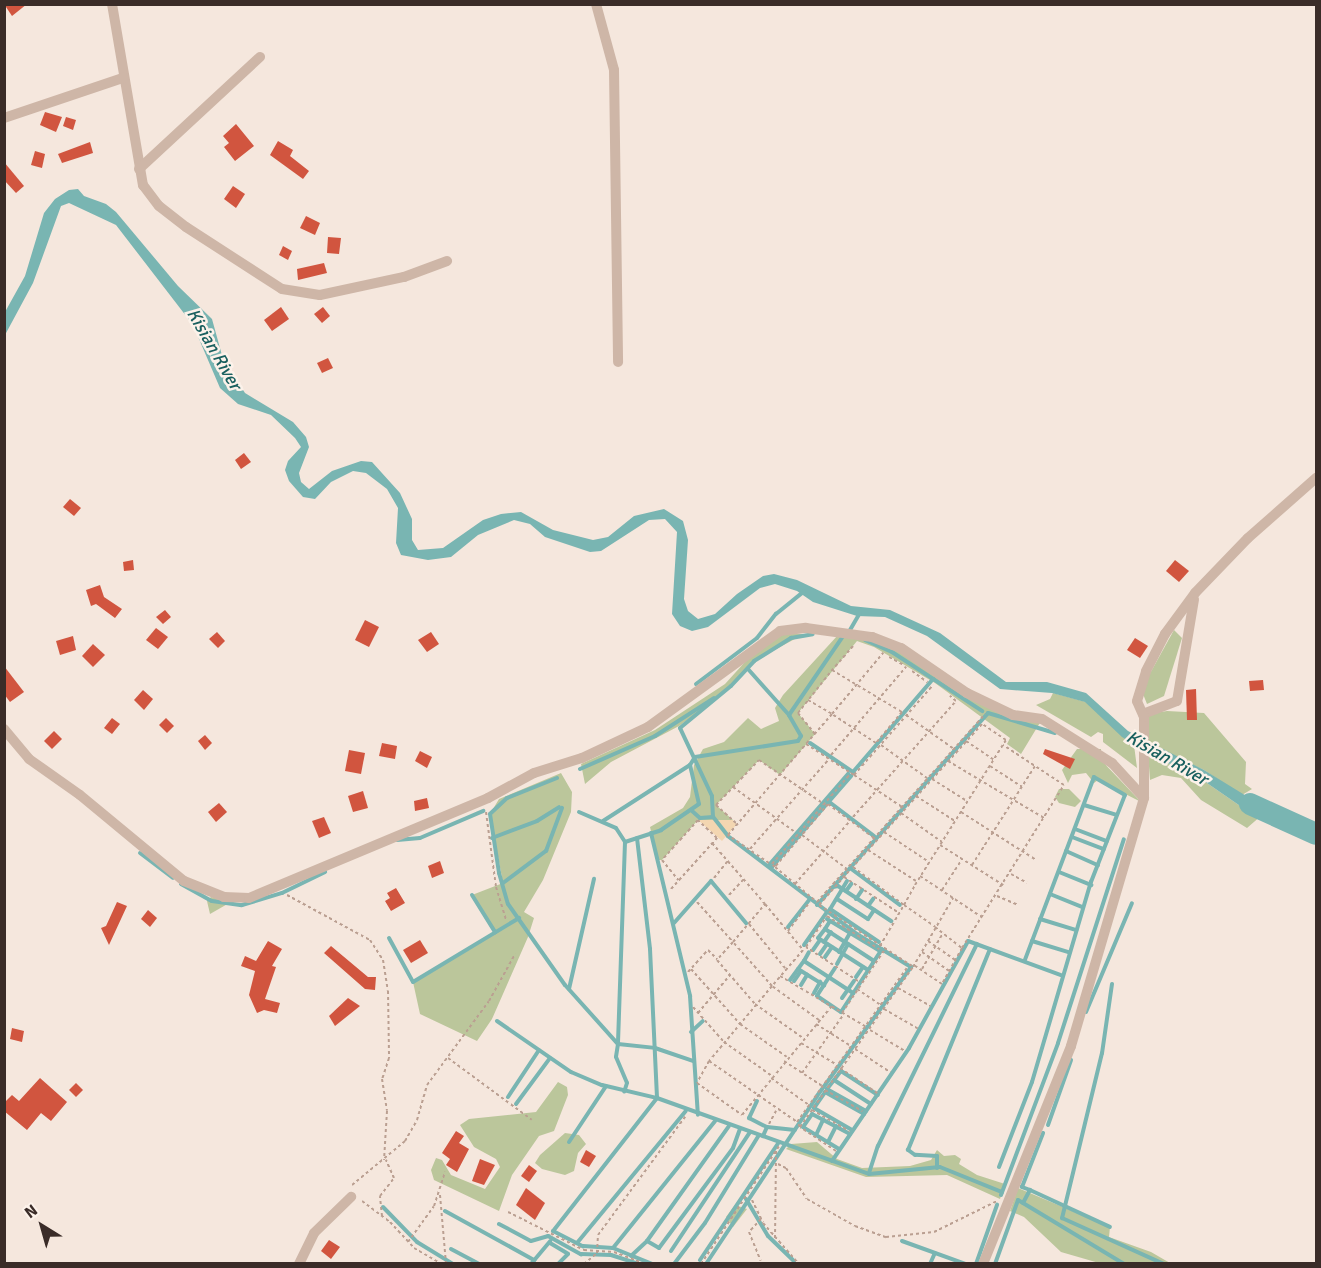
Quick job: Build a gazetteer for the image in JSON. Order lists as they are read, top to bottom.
{
  "water": ["Kisian River"],
  "north": "top left"
}
